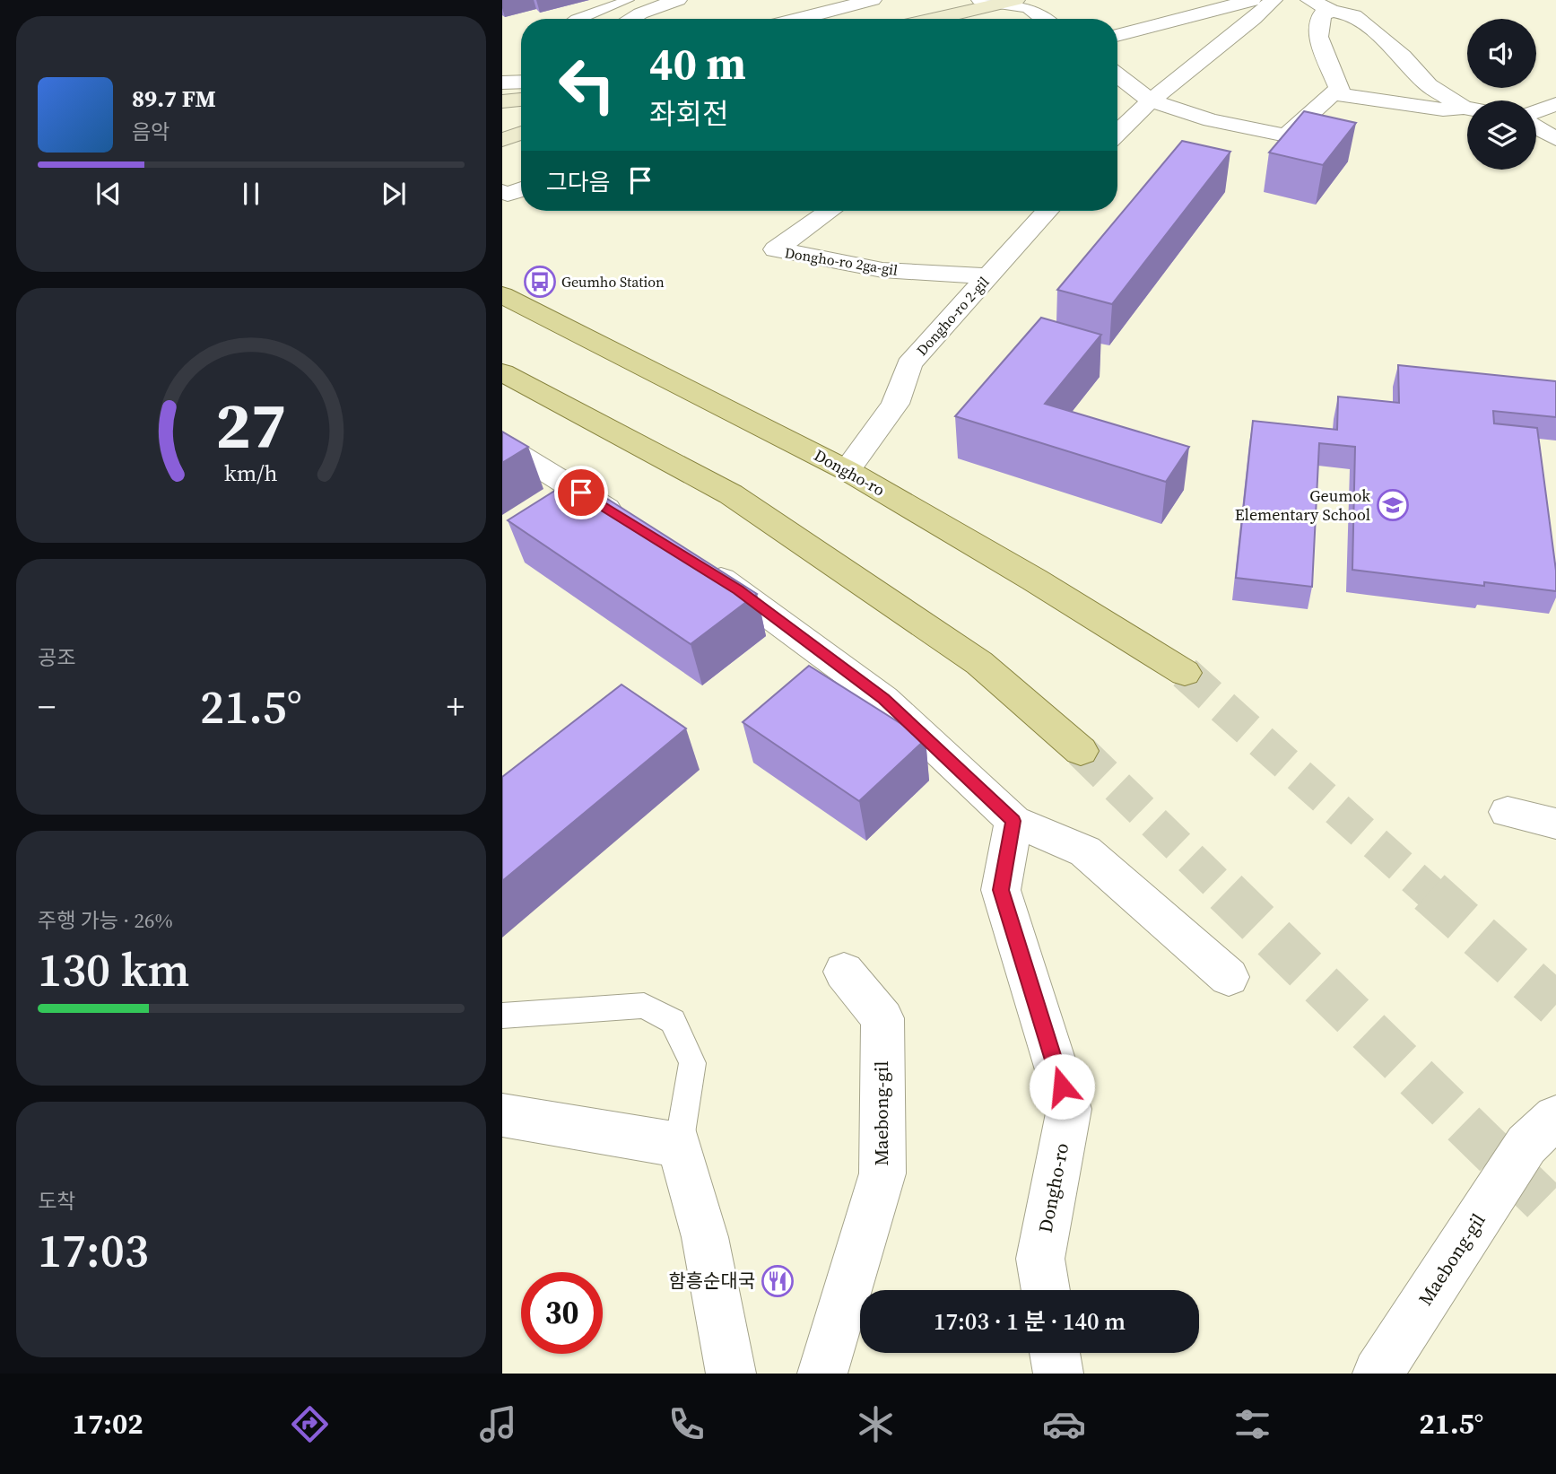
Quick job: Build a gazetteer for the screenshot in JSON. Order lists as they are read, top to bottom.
{
  "streets": {
    "main road": ["Dongho-ro"],
    "street": ["Dongho-ro 2ga-gil", "Dongho-ro 2-gil", "Maebong-gil"]
  },
  "crossings": [
    ["Dongho-ro 2ga-gil", "Dongho-ro 2-gil"],
    ["Dongho-ro 2-gil", "Dongho-ro"]
  ],
  "places": {
    "bus stop": ["Geumho Station"],
    "school or university": ["Geumok Elementary School"],
    "restaurant": ["함흥순대국"]
  },
  "page": {
    "turn": ["40 m", "좌회전"],
    "song": ["89.7 FM", "음악"],
    "then": "그다음",
    "tile": [
      "공조",
      ["주행 가능 · 26%", "130 km"],
      ["도착", "17:03"]
    ],
    "heat": ["−", "21.5°", "+"],
    "limit": "30",
    "trip": "17:03 · 1 분 · 140 m",
    "tabs": ["17:02", "21.5°"],
    "gauge": ["27", "km/h"]
  }
}
